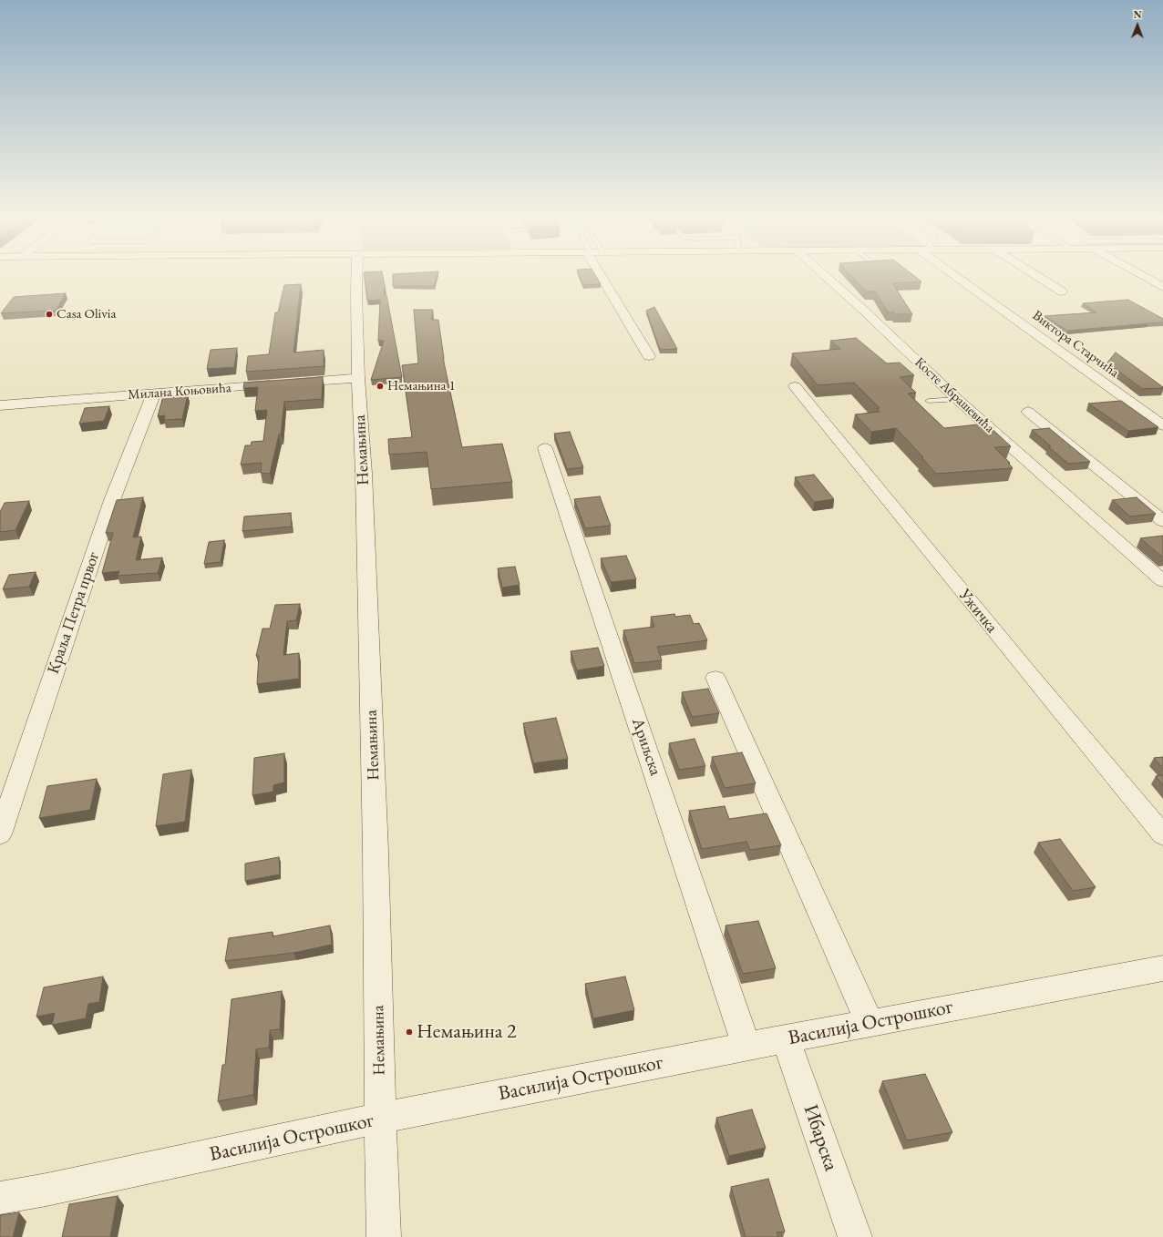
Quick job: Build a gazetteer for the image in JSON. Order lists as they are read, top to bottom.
{
  "streets": {
    "street": [
      "Виктора Старчића",
      "Милана Коњовића",
      "Косте Абрашевића",
      "Немањина",
      "Ужичка",
      "Краља Петра првог",
      "Ариљска",
      "Василија Острошког",
      "Ибарска"
    ]
  },
  "crossings": [
    ["Милана Коњовића", "Немањина"],
    ["Милана Коњовића", "Краља Петра првог"],
    ["Немањина", "Василија Острошког"],
    ["Ариљска", "Василија Острошког"],
    ["Василија Острошког", "Ибарска"]
  ],
  "places": ["Casa Olivia", "Немањина 1", "Немањина 2"],
  "north": "top"
}
